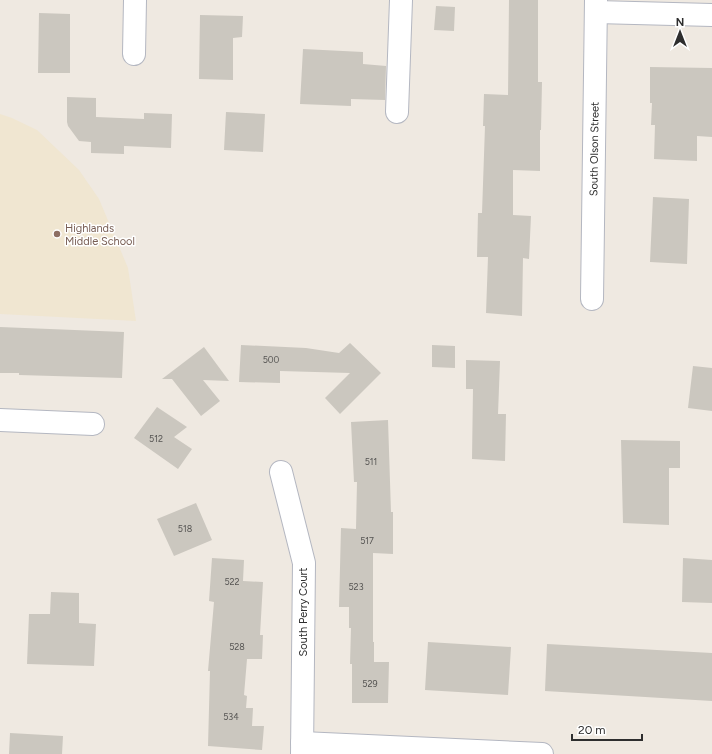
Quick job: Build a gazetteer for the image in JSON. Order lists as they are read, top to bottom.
{
  "streets": {
    "street": ["South Olson Street", "South Perry Court"]
  },
  "places": ["Highlands Middle School"],
  "house_numbers": [
    "500",
    "512",
    "511",
    "518",
    "517",
    "522",
    "523",
    "528",
    "529",
    "534"
  ],
  "scale_bar": "20 m",
  "north": "top"
}
